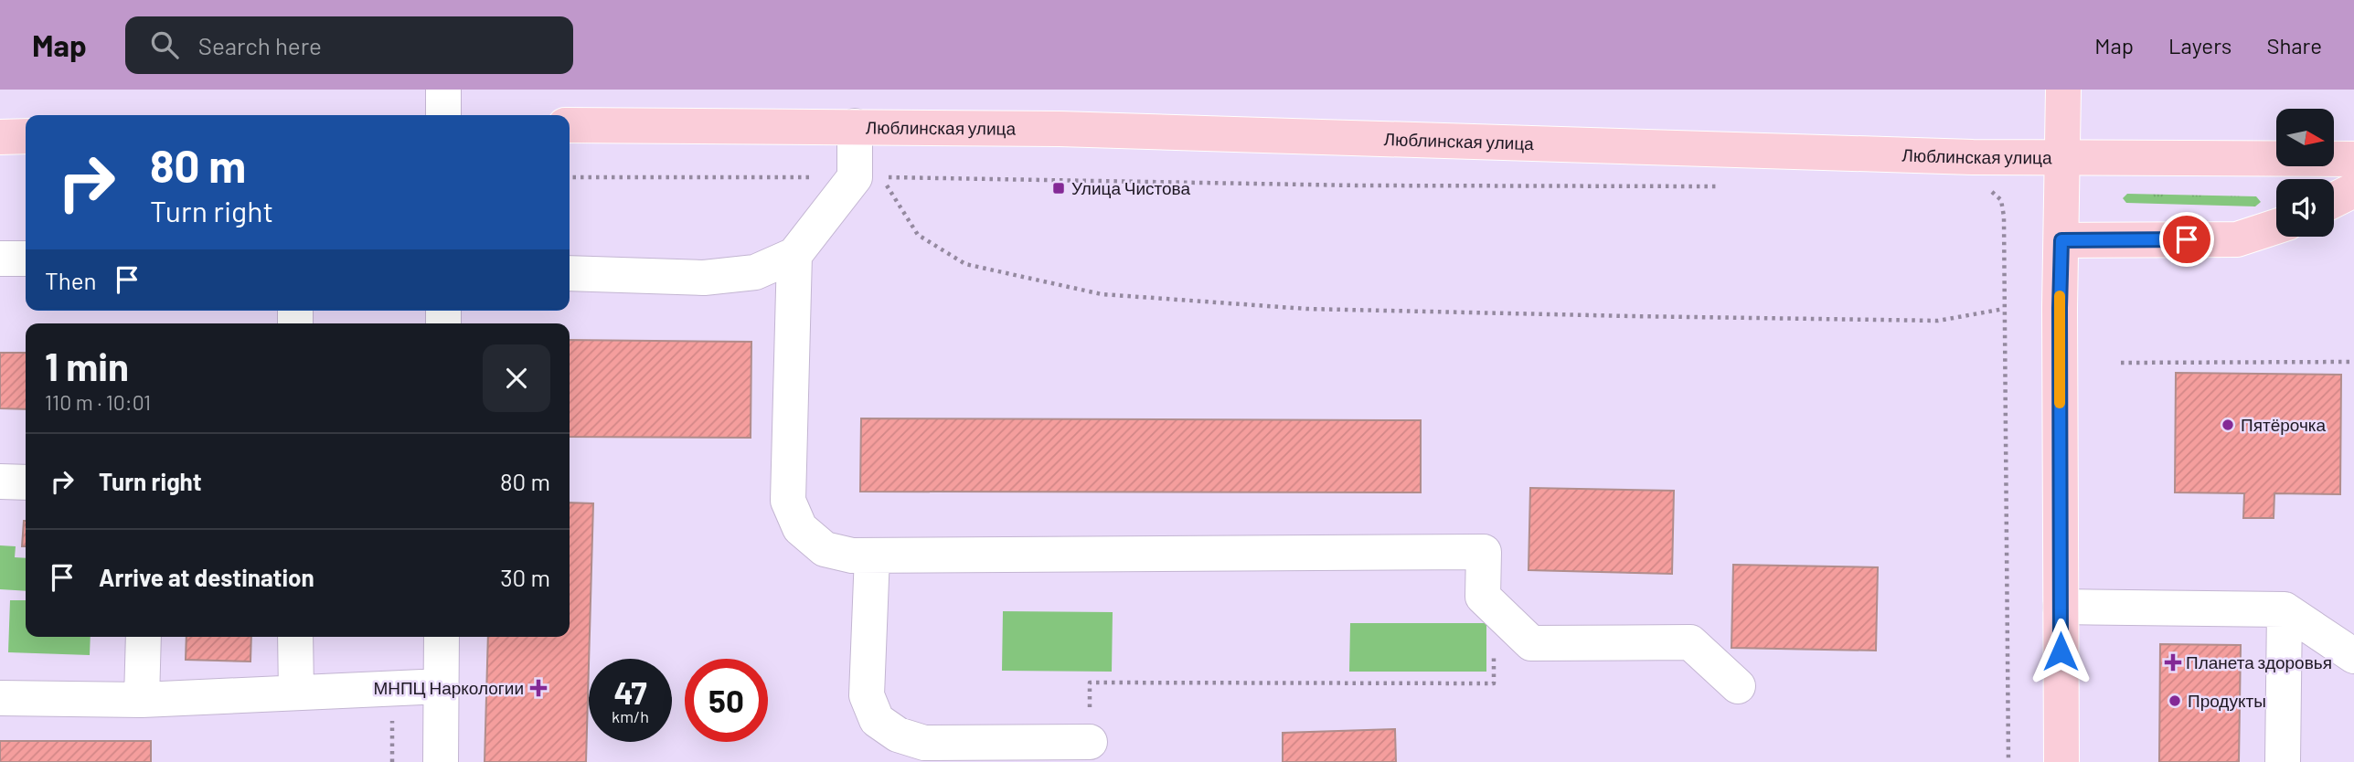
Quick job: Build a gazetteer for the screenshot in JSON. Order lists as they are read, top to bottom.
{
  "streets": {
    "main road": ["Люблинская улица"]
  },
  "places": {
    "transit": ["Улица Чистова"],
    "other": ["Пятёрочка", "Продукты"],
    "health": ["Планета здоровья", "МНПЦ Наркологии"]
  },
  "north": "right",
  "page": {
    "header": "Map",
    "search": "Search here",
    "nav": ["Map", "Layers", "Share"],
    "turn": ["80 m", "Turn right"],
    "then": "Then",
    "heading": ["1 min", "110 m · 10:01"],
    "list": [
      {
        "name": "Turn right",
        "value": "80 m"
      },
      {
        "name": "Arrive at destination",
        "value": "30 m"
      }
    ],
    "speed": "47 km/h",
    "limit": "50"
  }
}
